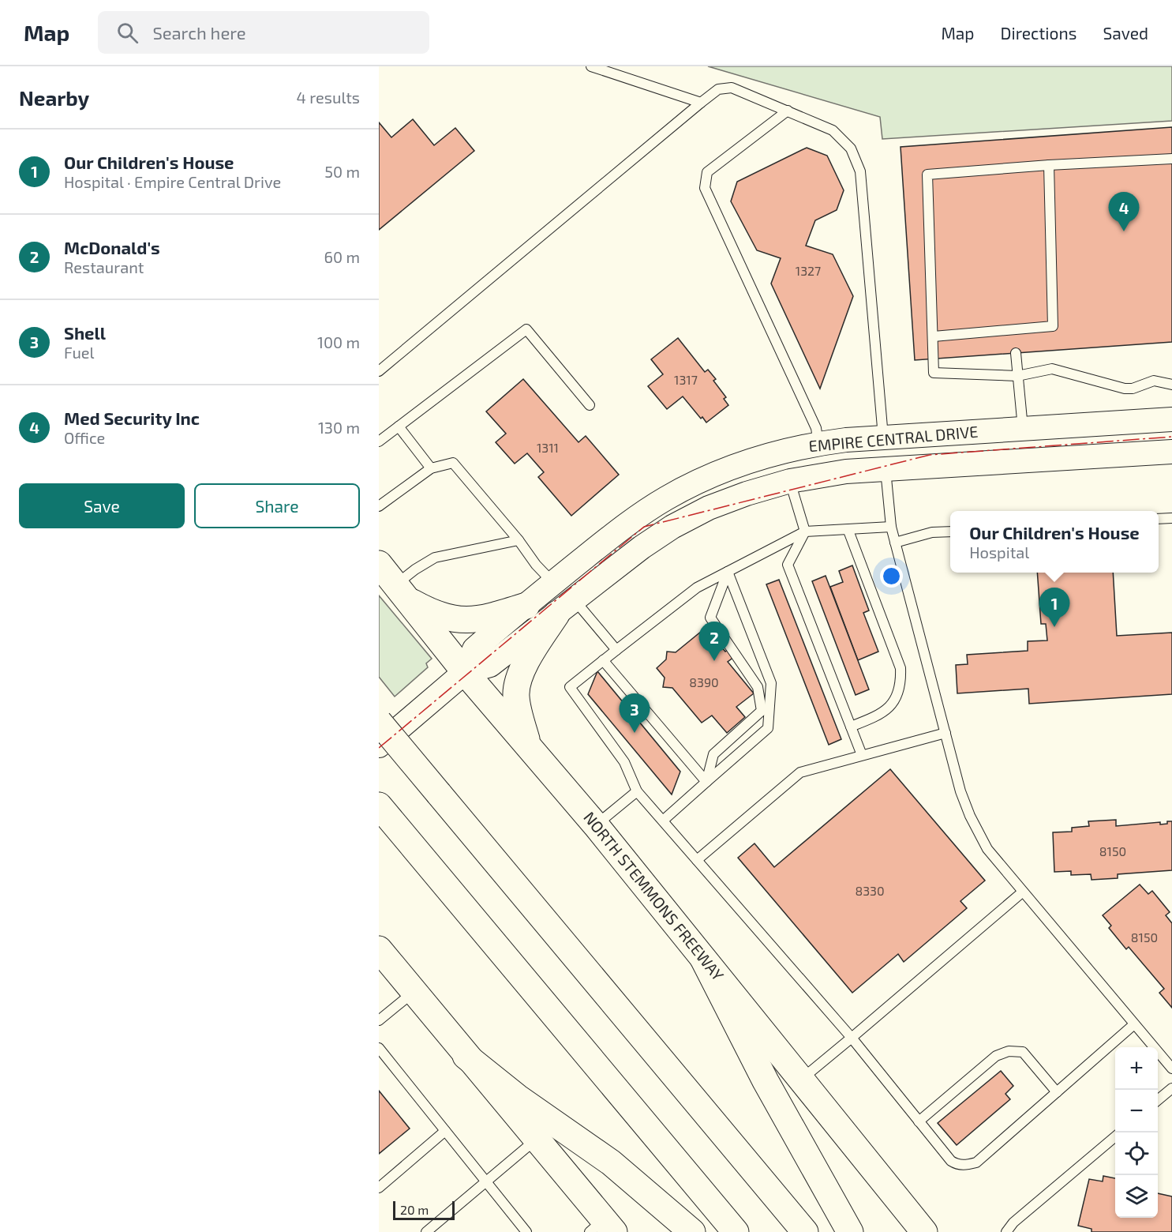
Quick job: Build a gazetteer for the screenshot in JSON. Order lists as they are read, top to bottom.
{
  "streets": {
    "main road": ["NORTH STEMMONS FREEWAY"],
    "street": ["EMPIRE CENTRAL DRIVE"]
  },
  "crossings": [
    ["EMPIRE CENTRAL DRIVE", "NORTH STEMMONS FREEWAY"]
  ],
  "house_numbers": [
    "1327",
    "1317",
    "1311",
    "8390",
    "8150",
    "8330",
    "8150"
  ],
  "scale_bar": "20 m",
  "page": {
    "header": "Map",
    "search": "Search here",
    "nav": ["Map", "Directions", "Saved"],
    "heading": ["Nearby", "4 results"],
    "list": [
      {
        "mark": "1",
        "name": "Our Children's House",
        "note": "Hospital · Empire Central Drive",
        "value": "50 m"
      },
      {
        "mark": "2",
        "name": "McDonald's",
        "note": "Restaurant",
        "value": "60 m"
      },
      {
        "mark": "3",
        "name": "Shell",
        "note": "Fuel",
        "value": "100 m"
      },
      {
        "mark": "4",
        "name": "Med Security Inc",
        "note": "Office",
        "value": "130 m"
      }
    ],
    "pins": [
      "4",
      "1",
      "2",
      "3"
    ],
    "buttons": ["Save", "Share"],
    "popup": ["Our Children's House", "Hospital"],
    "map_buttons": ["+", "−"],
    "scale": "20 m"
  }
}
